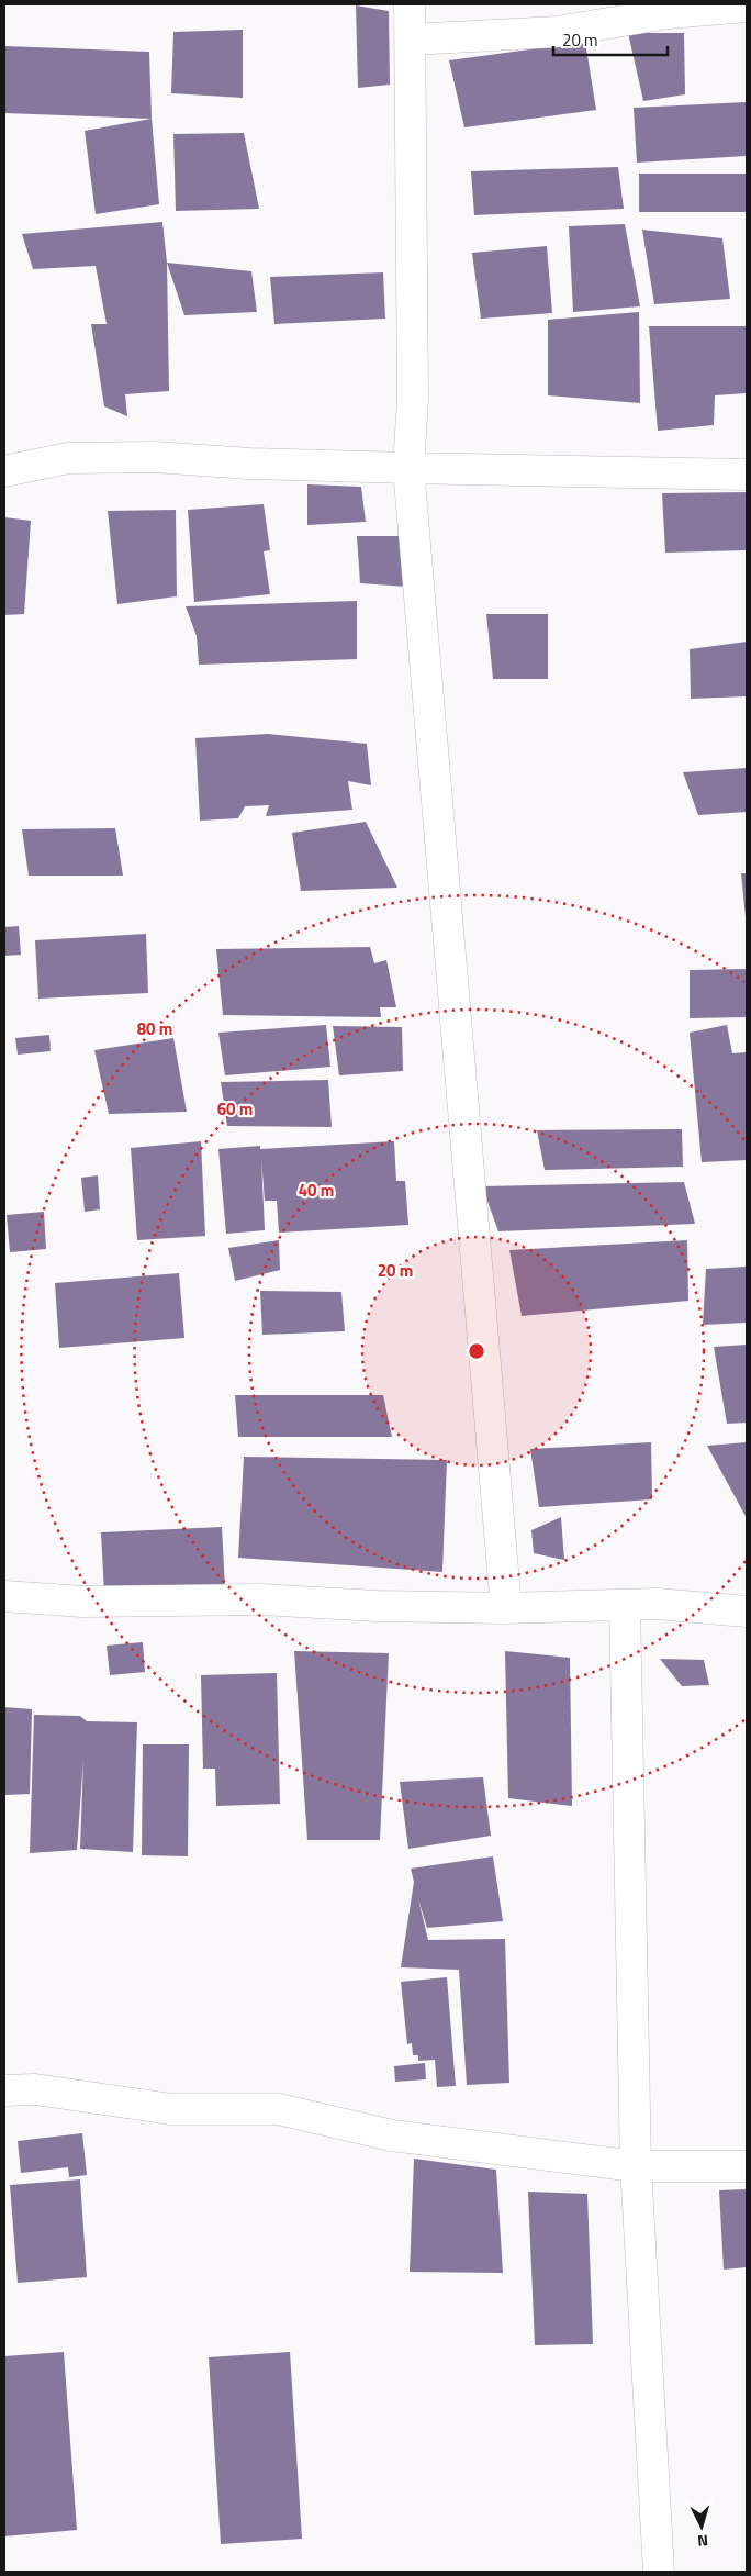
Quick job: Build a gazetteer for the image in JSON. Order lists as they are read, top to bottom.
{
  "scale_bar": "20 m",
  "north": "bottom",
  "rings": [
    "80 m",
    "60 m",
    "40 m",
    "20 m"
  ]
}
